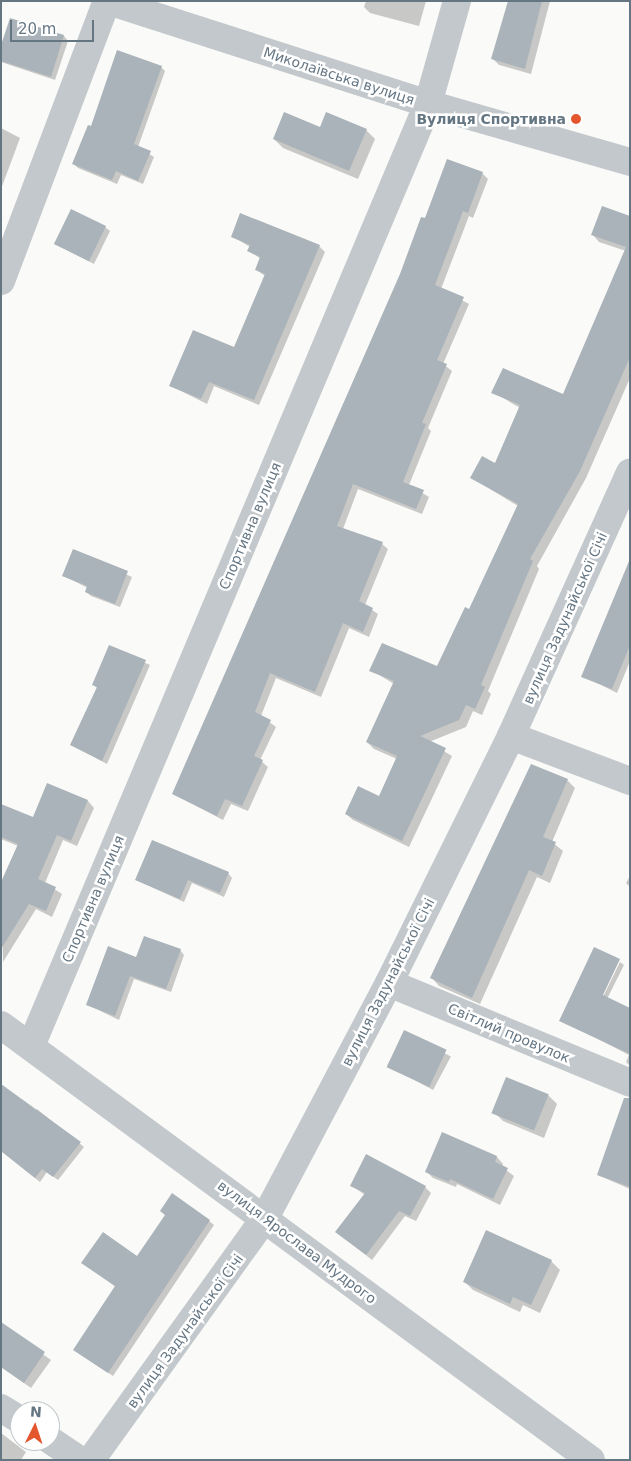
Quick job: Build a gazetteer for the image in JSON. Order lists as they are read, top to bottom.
{
  "streets": {
    "street": [
      "Миколаївська вулиця",
      "Спортивна вулиця",
      "вулиця Задунайської Січі",
      "Світлий провулок",
      "вулиця Ярослава Мудрого"
    ]
  },
  "crossings": [
    ["Миколаївська вулиця", "Спортивна вулиця"],
    ["Спортивна вулиця", "вулиця Ярослава Мудрого"],
    ["вулиця Задунайської Січі", "Світлий провулок"],
    ["вулиця Задунайської Січі", "вулиця Ярослава Мудрого"]
  ],
  "places": ["Вулиця Спортивна"],
  "scale_bar": "20 m",
  "north": "top"
}
